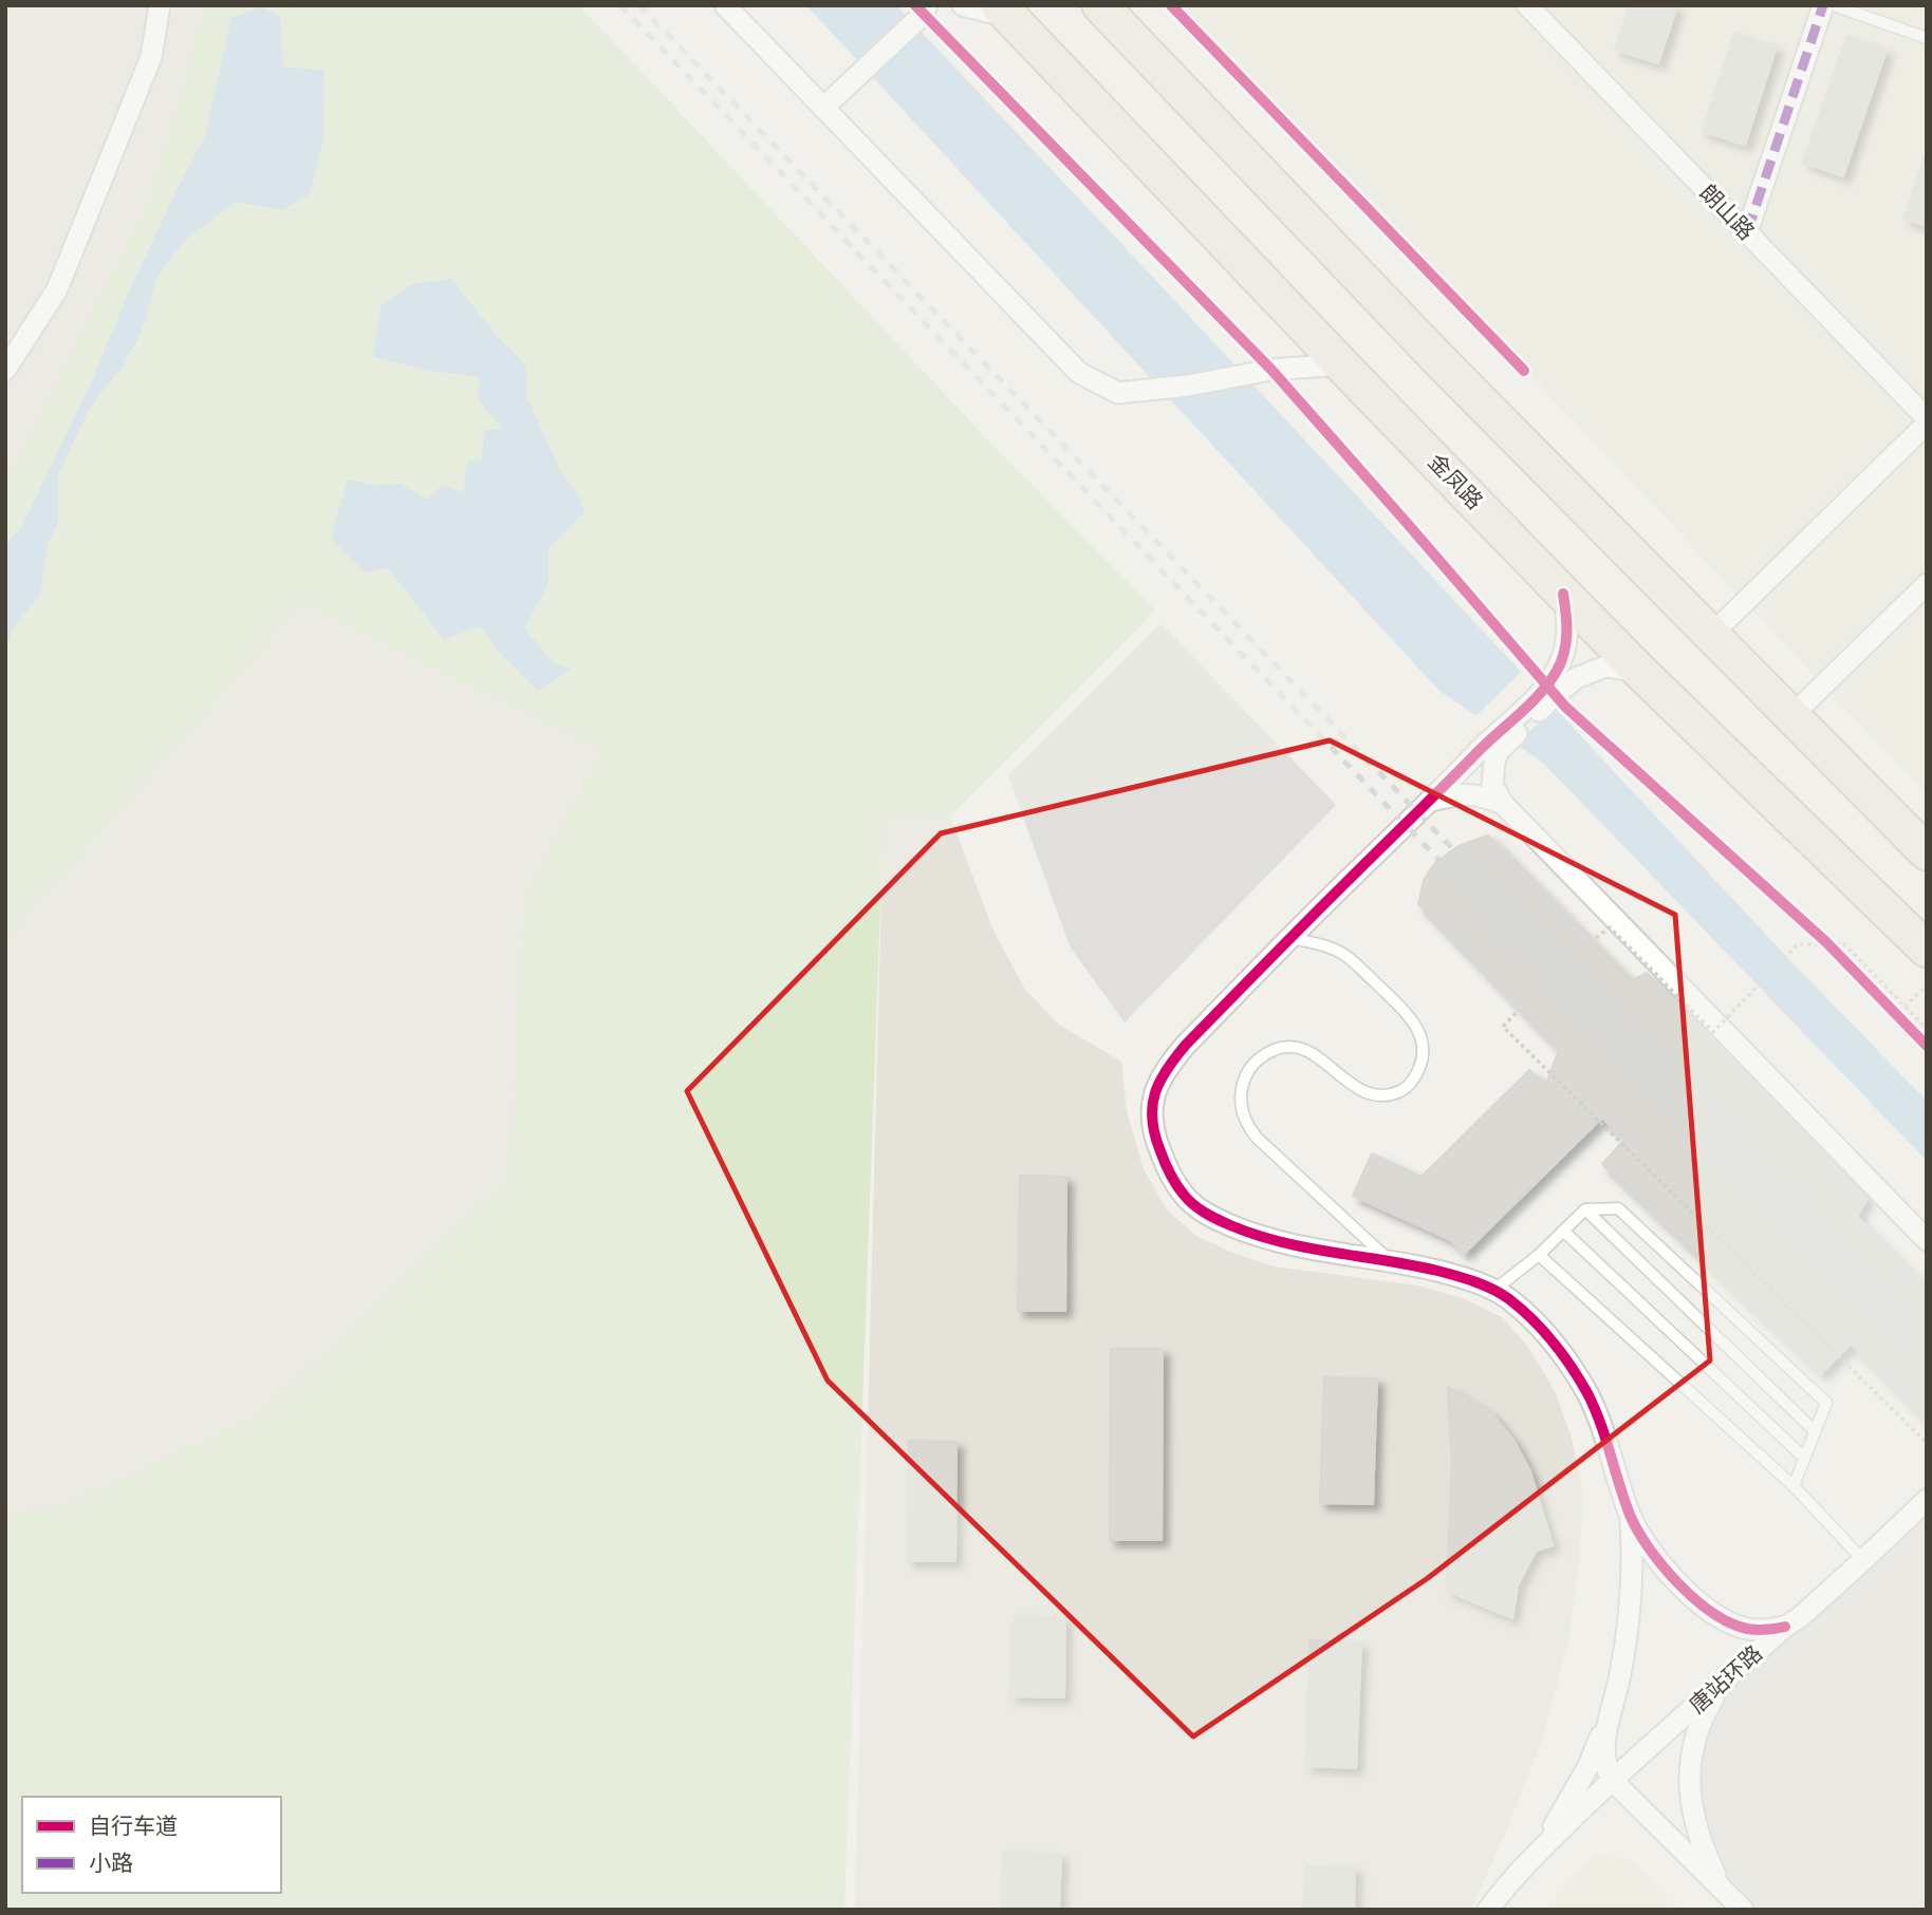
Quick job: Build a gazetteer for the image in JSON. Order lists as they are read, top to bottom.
{
  "streets": {
    "highway": ["金凤路"],
    "street": ["朗山路", "唐站环路"]
  },
  "legend": ["自行车道", "小路"]
}
